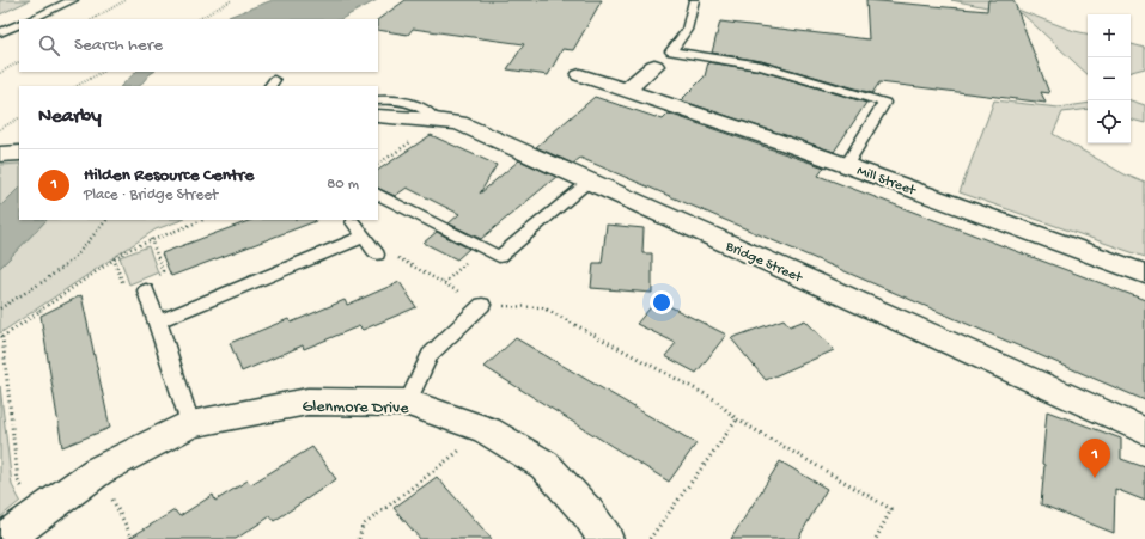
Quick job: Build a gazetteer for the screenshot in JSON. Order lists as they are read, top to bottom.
{
  "streets": {
    "street": ["Mill Street", "Bridge Street", "Glenmore Drive"]
  },
  "page": {
    "map_buttons": ["+", "−"],
    "search": "Search here",
    "heading": "Nearby",
    "list": [
      {
        "mark": "1",
        "name": "Hilden Resource Centre",
        "note": "Place · Bridge Street",
        "value": "80 m"
      }
    ],
    "pins": "1"
  }
}
